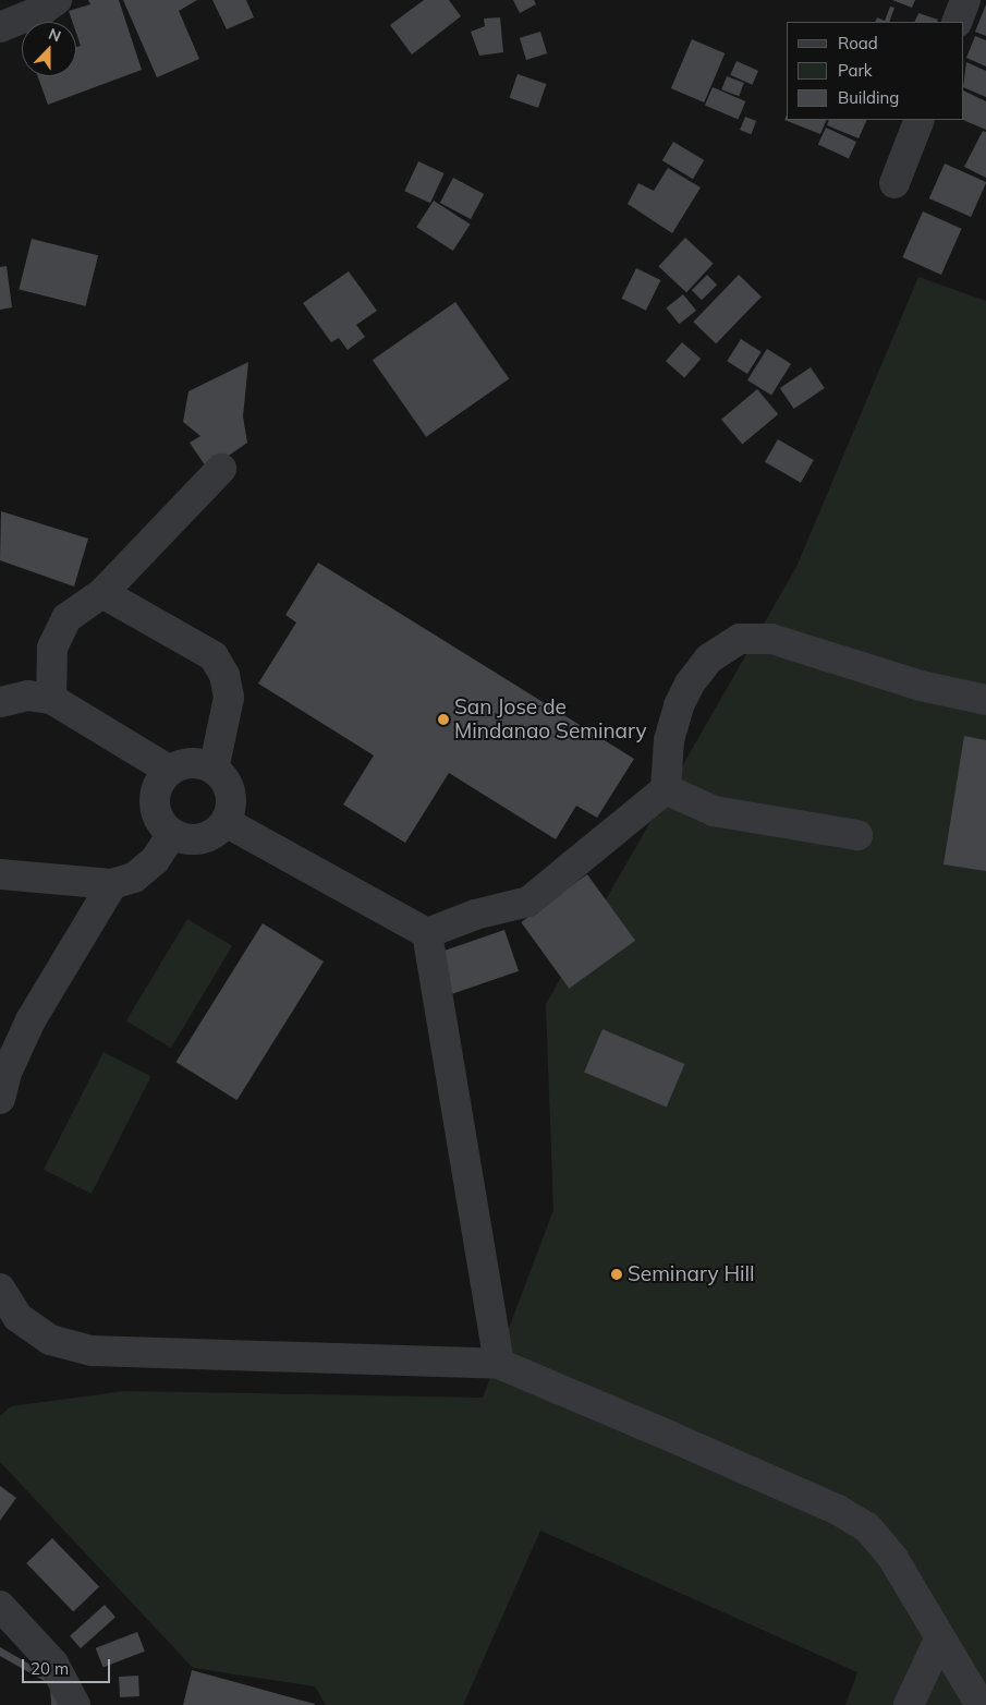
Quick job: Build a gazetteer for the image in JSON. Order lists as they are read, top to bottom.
{
  "places": ["San Jose de Mindanao Seminary", "Seminary Hill"],
  "legend": ["Road", "Park", "Building"],
  "scale_bar": "20 m",
  "north": "top"
}
